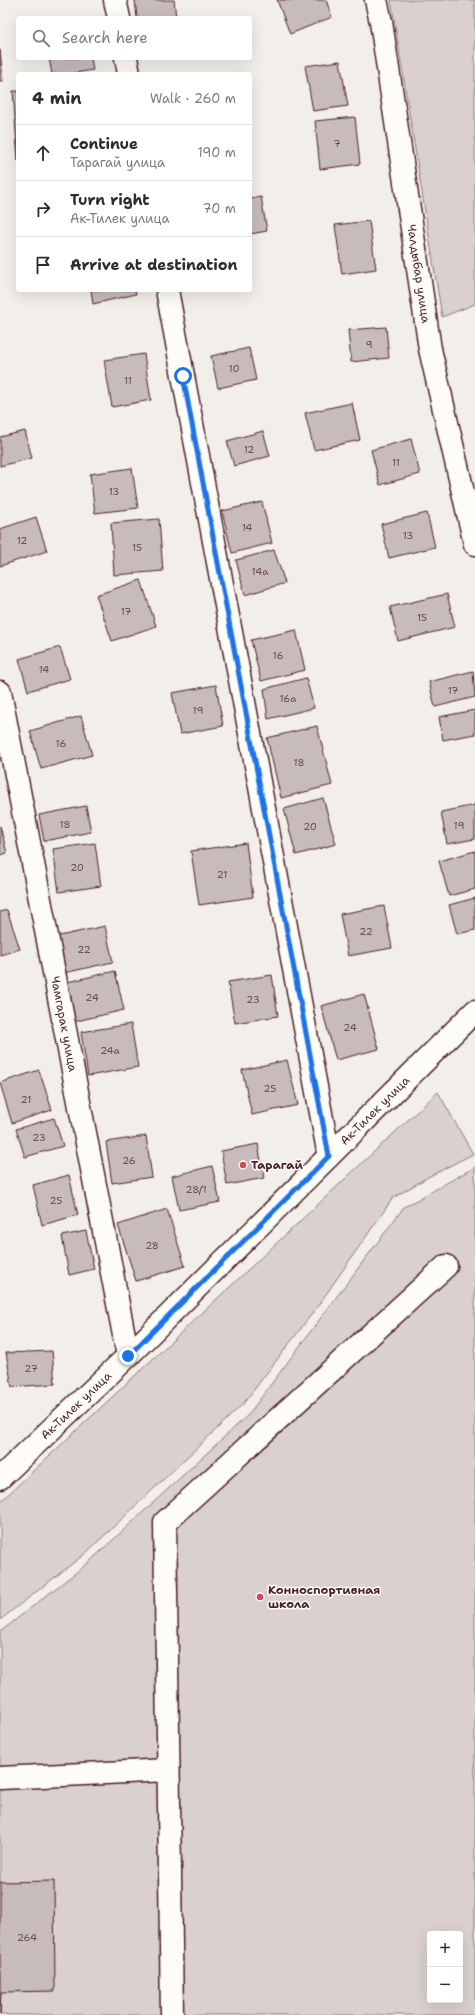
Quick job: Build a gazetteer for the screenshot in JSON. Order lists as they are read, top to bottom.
{
  "streets": {
    "street": ["Чалдыбар улица", "Чамгарак улица", "Ак-Тилек улица"]
  },
  "crossings": [
    ["Чамгарак улица", "Ак-Тилек улица"]
  ],
  "places": ["Тарагай", "Конноспортивная школа"],
  "house_numbers": [
    "7",
    "9",
    "10",
    "11",
    "12",
    "11",
    "13",
    "14",
    "13",
    "12",
    "15",
    "14а",
    "17",
    "15",
    "16",
    "14",
    "17",
    "16а",
    "19",
    "16",
    "18",
    "18",
    "19",
    "20",
    "20",
    "21",
    "22",
    "22",
    "24",
    "23",
    "24",
    "24а",
    "25",
    "21",
    "23",
    "26",
    "28/1",
    "25",
    "28",
    "27",
    "264"
  ],
  "page": {
    "search": "Search here",
    "heading": ["4 min", "Walk · 260 m"],
    "list": [
      ["Continue", "Тарагай улица", "190 m"],
      ["Turn right", "Ак-Тилек улица", "70 m"],
      "Arrive at destination"
    ],
    "map_buttons": ["+", "−"]
  }
}
